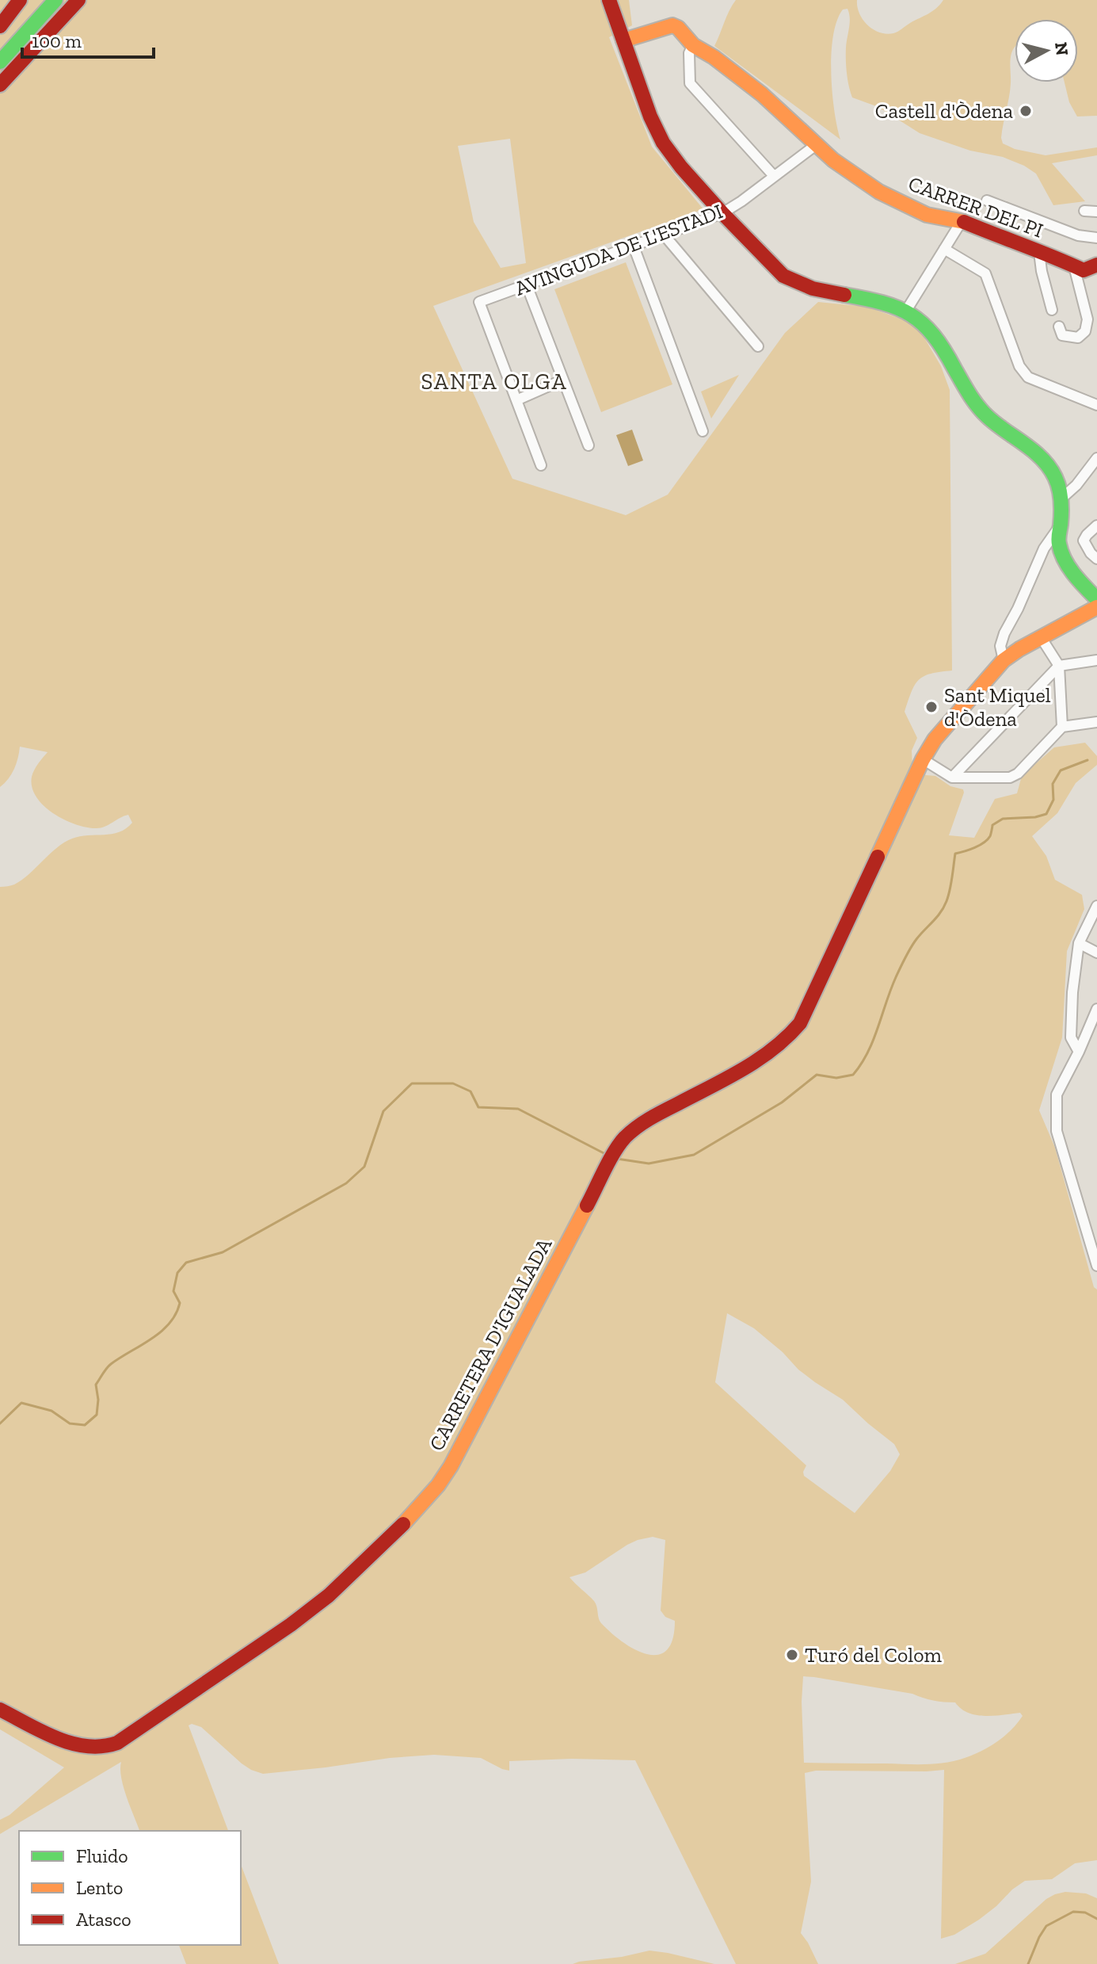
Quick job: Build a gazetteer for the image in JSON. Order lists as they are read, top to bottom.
{
  "streets": {
    "main road": ["CARRER DEL PI", "CARRETERA D'IGUALADA"],
    "street": ["AVINGUDA DE L'ESTADI"]
  },
  "crossings": [
    ["CARRER DEL PI", "AVINGUDA DE L'ESTADI"]
  ],
  "districts": ["SANTA OLGA"],
  "places": ["Castell d'Òdena", "Sant Miquel d'Òdena", "Turó del Colom"],
  "legend": ["Fluido", "Lento", "Atasco"],
  "scale_bar": "100 m",
  "north": "right"
}
